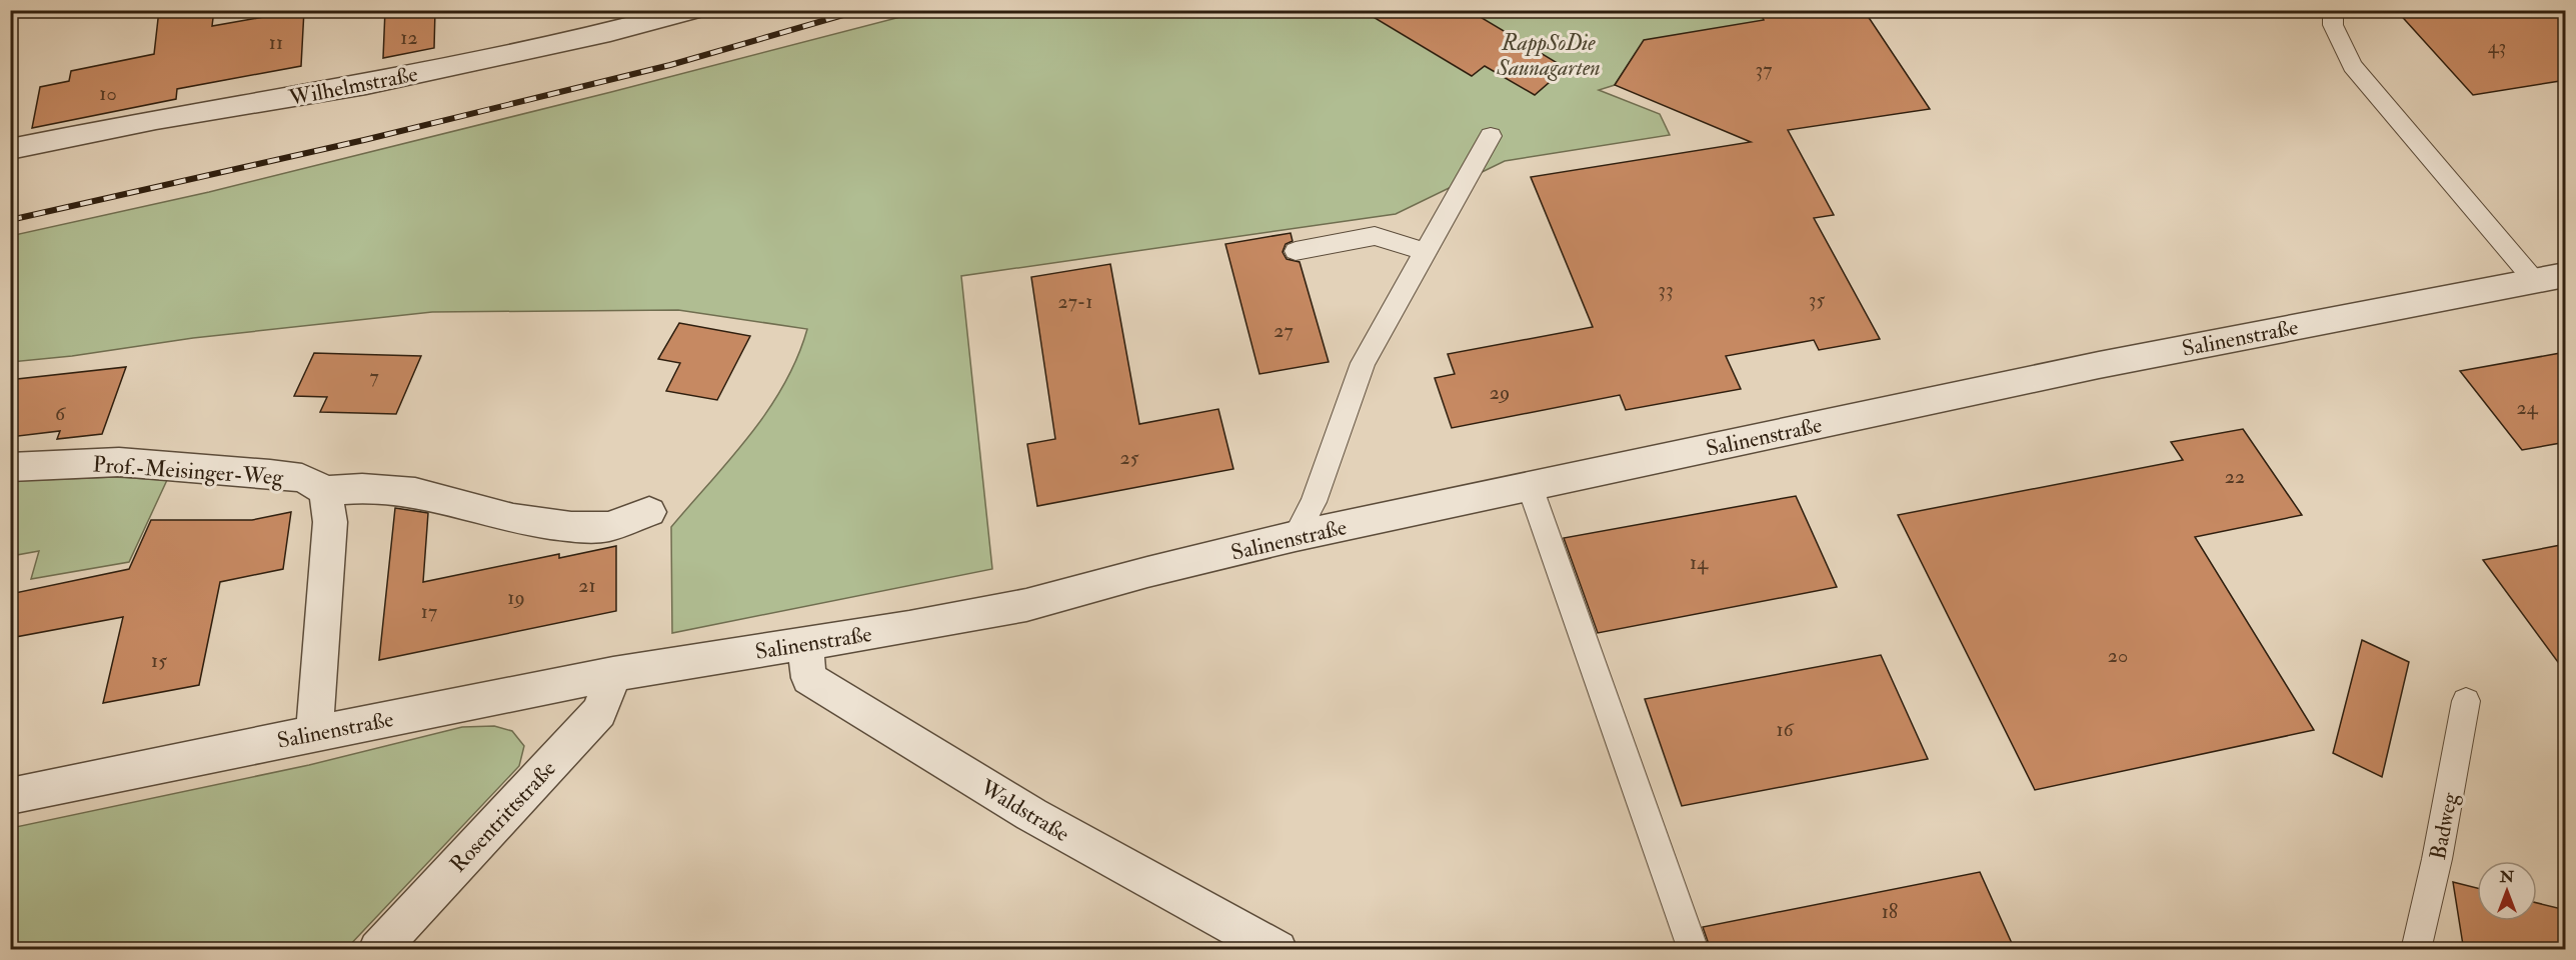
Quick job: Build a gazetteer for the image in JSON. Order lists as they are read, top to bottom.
{
  "streets": {
    "street": [
      "Wilhelmstraße",
      "Salinenstraße",
      "Prof.-Meisinger-Weg",
      "Waldstraße",
      "Rosentrittstraße"
    ],
    "lane": ["Badweg"]
  },
  "crossings": [
    ["Salinenstraße", "Waldstraße"],
    ["Salinenstraße", "Rosentrittstraße"]
  ],
  "parks": ["RappSoDie Saunagarten"],
  "house_numbers": [
    "12",
    "11",
    "43",
    "37",
    "10",
    "33",
    "35",
    "27-1",
    "27",
    "7",
    "29",
    "24",
    "6",
    "25",
    "22",
    "14",
    "21",
    "19",
    "17",
    "20",
    "15",
    "16",
    "18"
  ],
  "north": "top"
}
